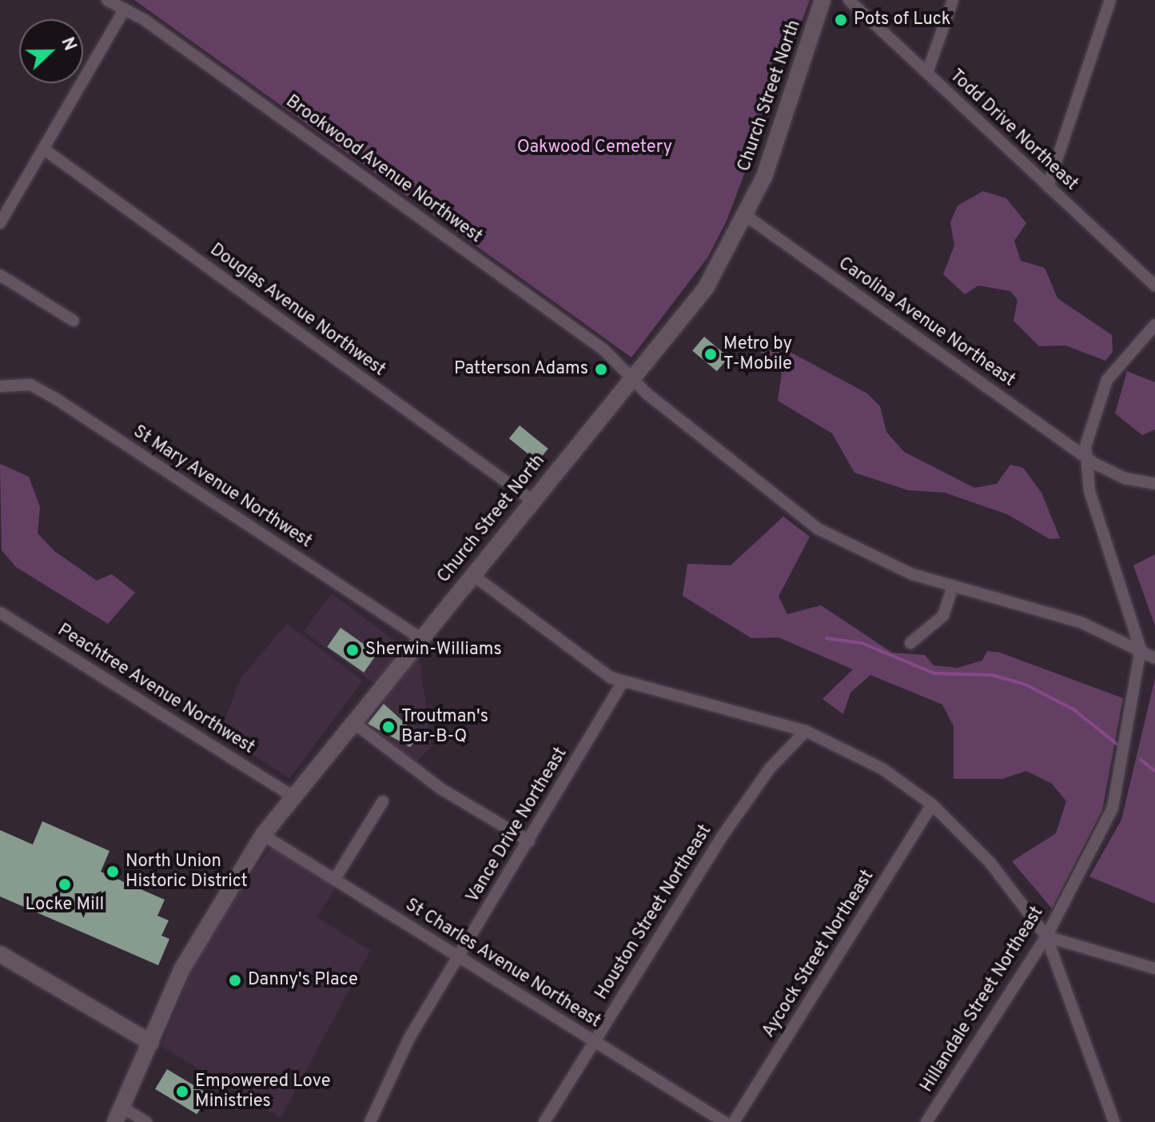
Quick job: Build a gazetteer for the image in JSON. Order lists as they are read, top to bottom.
{
  "streets": {
    "main road": ["Church Street North"],
    "street": [
      "Todd Drive Northeast",
      "Brookwood Avenue Northwest",
      "Douglas Avenue Northwest",
      "Carolina Avenue Northeast",
      "St Mary Avenue Northwest",
      "Peachtree Avenue Northwest",
      "Vance Drive Northeast",
      "Houston Street Northeast",
      "Aycock Street Northeast",
      "St Charles Avenue Northeast",
      "Hillandale Street Northeast"
    ]
  },
  "crossings": [
    ["Church Street North", "Brookwood Avenue Northwest"],
    ["Church Street North", "Douglas Avenue Northwest"],
    ["Church Street North", "Carolina Avenue Northeast"],
    ["Church Street North", "St Mary Avenue Northwest"],
    ["Church Street North", "Peachtree Avenue Northwest"],
    ["Church Street North", "St Charles Avenue Northeast"],
    ["Brookwood Avenue Northwest", "Hillandale Street Northeast"],
    ["Carolina Avenue Northeast", "Hillandale Street Northeast"],
    ["Vance Drive Northeast", "St Charles Avenue Northeast"],
    ["Houston Street Northeast", "St Charles Avenue Northeast"]
  ],
  "parks": ["Oakwood Cemetery"],
  "places": [
    "Pots of Luck",
    "Metro by T-Mobile",
    "Patterson Adams",
    "Sherwin-Williams",
    "Troutman's Bar-B-Q",
    "North Union Historic District",
    "Locke Mill",
    "Danny's Place",
    "Empowered Love Ministries"
  ],
  "north": "right"
}
